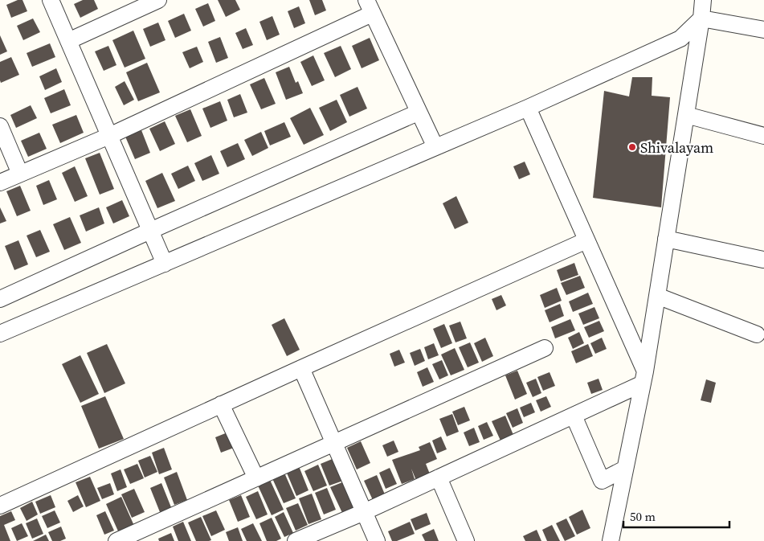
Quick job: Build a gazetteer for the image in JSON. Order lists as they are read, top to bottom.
{
  "places": ["Shivalayam"],
  "scale_bar": "50 m"
}
